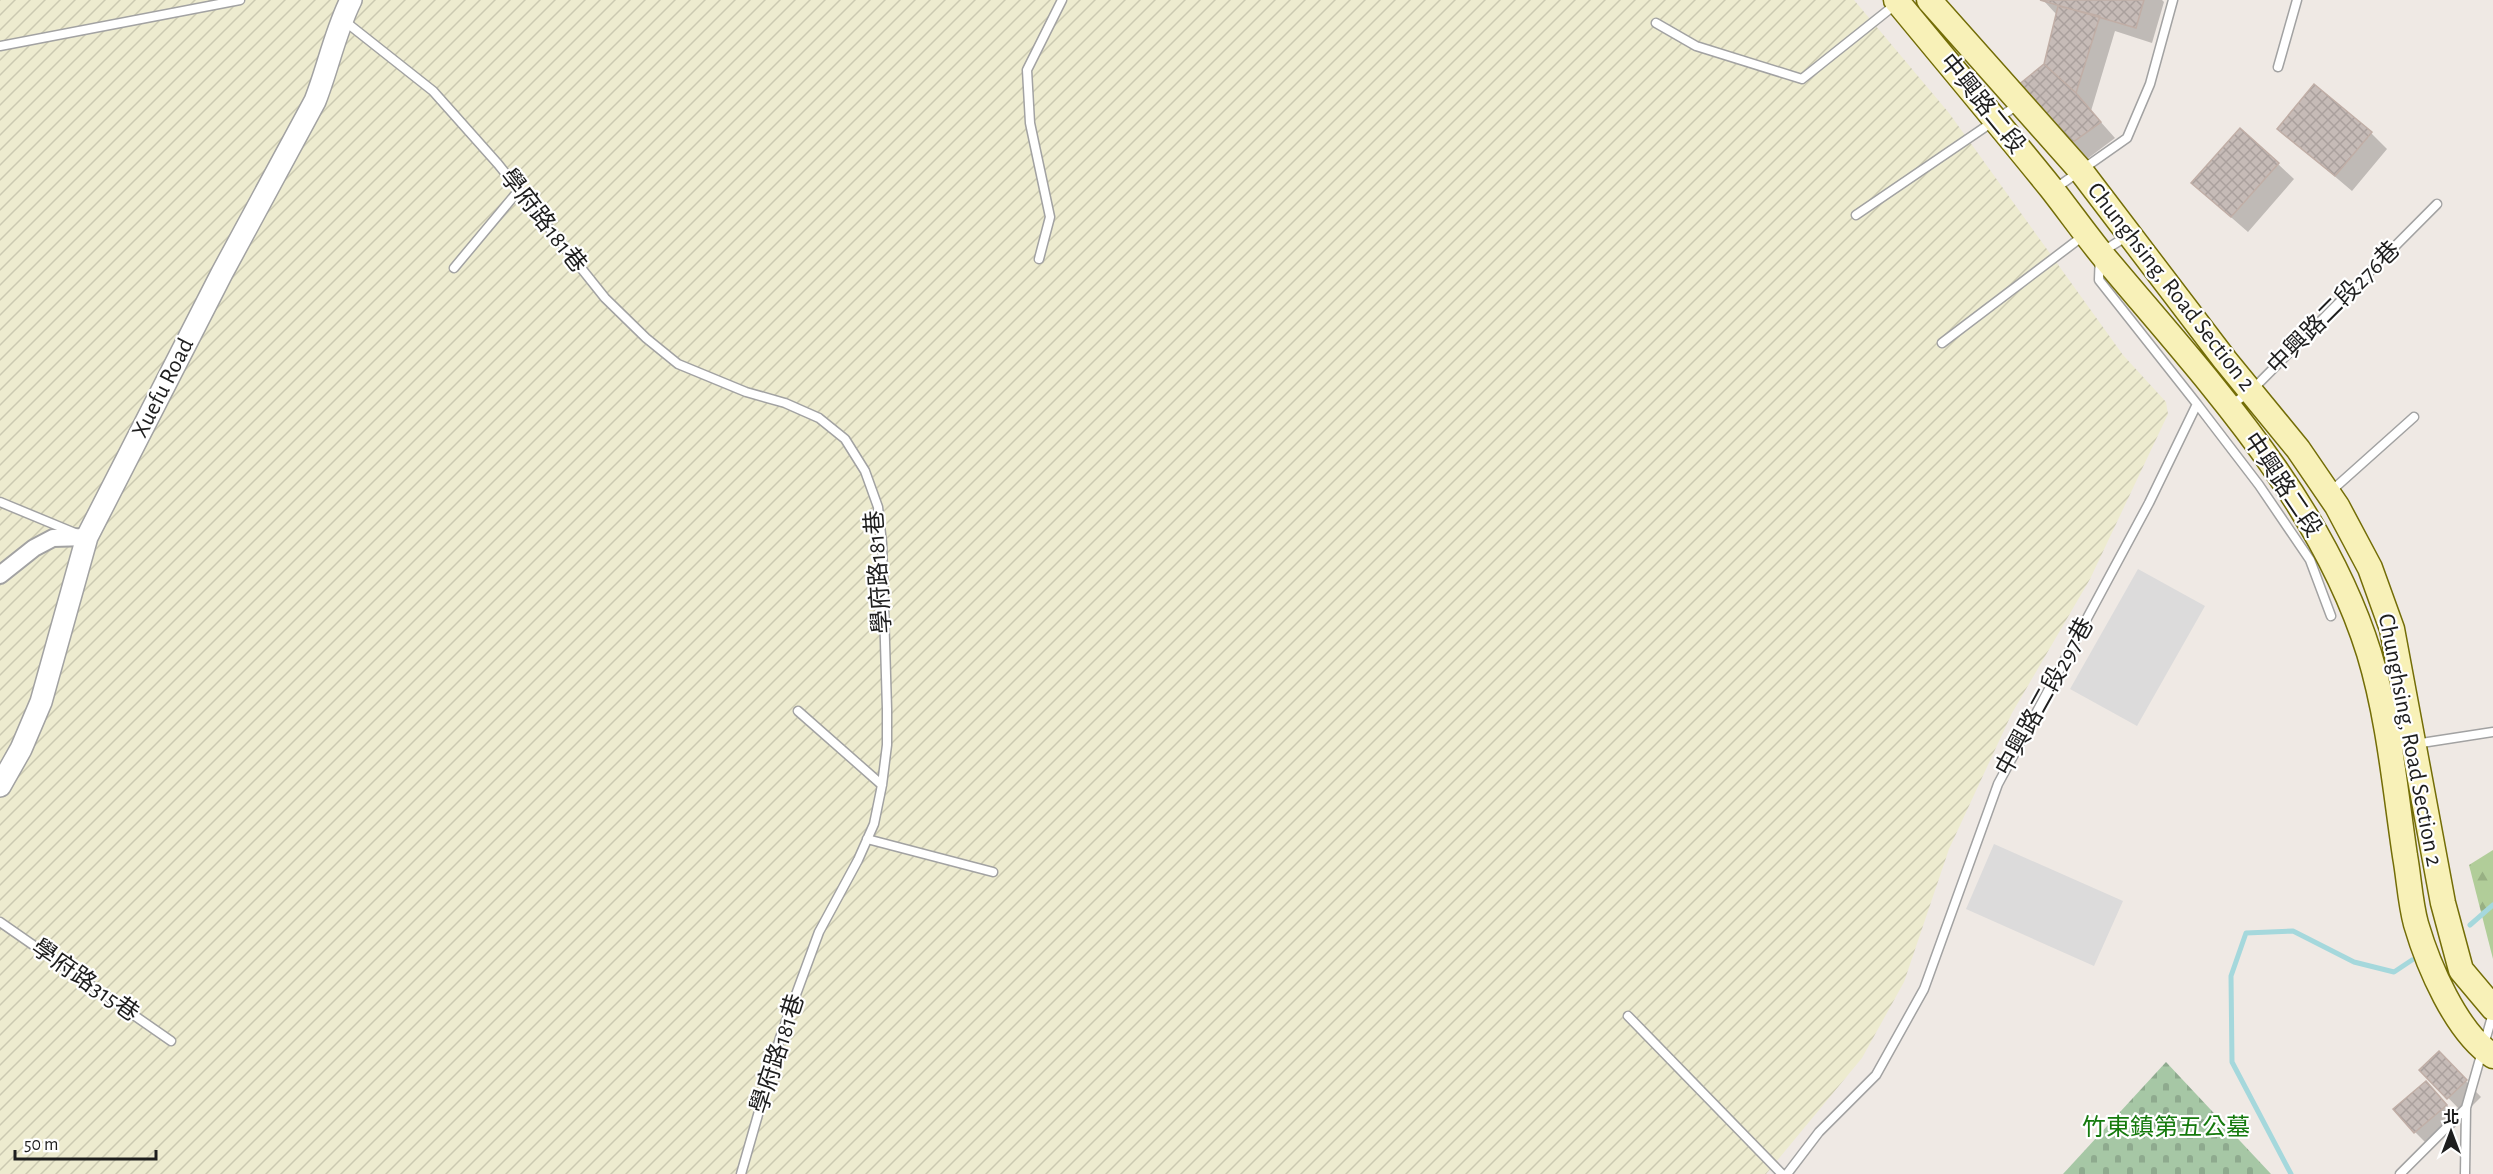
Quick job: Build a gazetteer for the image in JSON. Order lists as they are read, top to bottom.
{
  "streets": {
    "main road": ["中興路二段", "Chunghsing, Road Section 2"],
    "street": ["Xuefu Road"],
    "lane": [
      "學府路181巷",
      "中興路二段276巷",
      "中興路二段297巷",
      "學府路315巷"
    ]
  },
  "crossings": [
    ["中興路二段", "Chunghsing, Road Section 2"],
    ["中興路二段", "中興路二段276巷"],
    ["學府路181巷", "Xuefu Road"],
    ["Chunghsing, Road Section 2", "中興路二段276巷"]
  ],
  "parks": ["竹東鎮第五公墓"],
  "scale_bar": "50 m",
  "north": "top"
}
